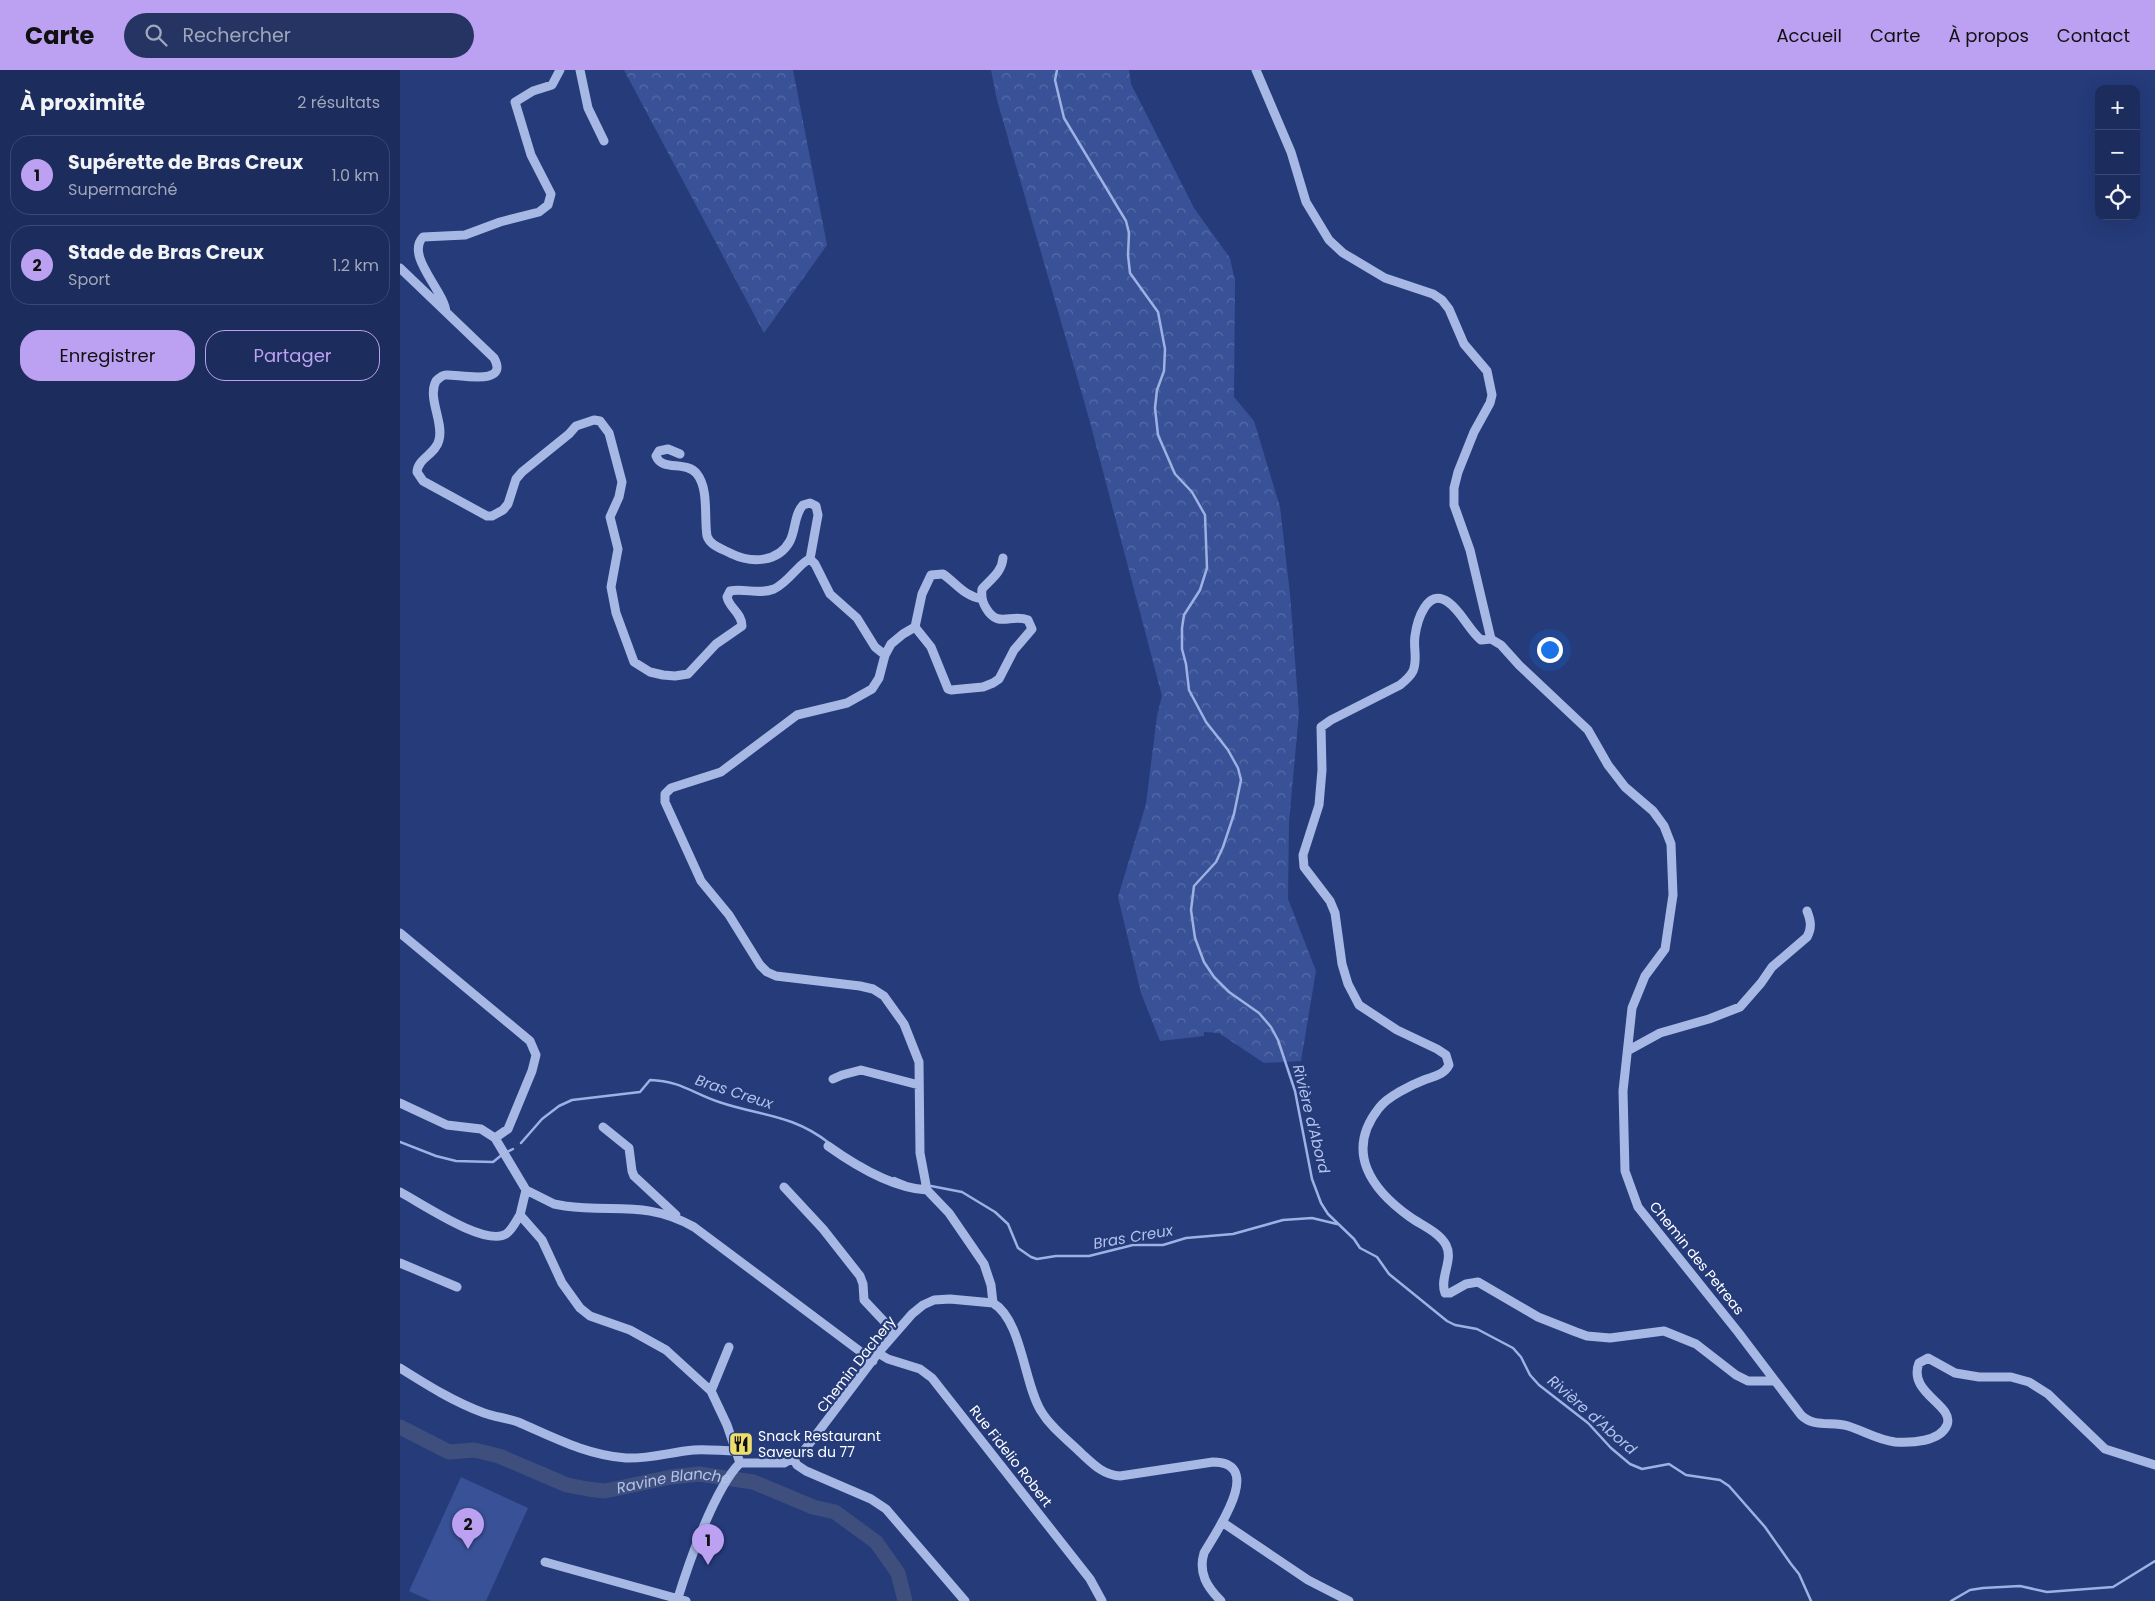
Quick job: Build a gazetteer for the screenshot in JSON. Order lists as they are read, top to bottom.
{
  "streets": {
    "street": ["Chemin des Petreas", "Chemin Dachery", "Rue Fidelio Robert"]
  },
  "crossings": [
    ["Chemin Dachery", "Rue Fidelio Robert"]
  ],
  "water": ["Bras Creux", "Rivière d'Abord", "Ravine Blanche"],
  "places": {
    "restaurant": ["Snack Restaurant Saveurs du 77"]
  },
  "page": {
    "header": "Carte",
    "search": "Rechercher",
    "nav": [
      "Accueil",
      "Carte",
      "À propos",
      "Contact"
    ],
    "heading": ["À proximité", "2 résultats"],
    "map_buttons": ["+", "−"],
    "list": [
      {
        "mark": "1",
        "name": "Supérette de Bras Creux",
        "note": "Supermarché",
        "value": "1.0 km"
      },
      {
        "mark": "2",
        "name": "Stade de Bras Creux",
        "note": "Sport",
        "value": "1.2 km"
      }
    ],
    "buttons": ["Enregistrer", "Partager"],
    "pins": ["2", "1"]
  }
}
